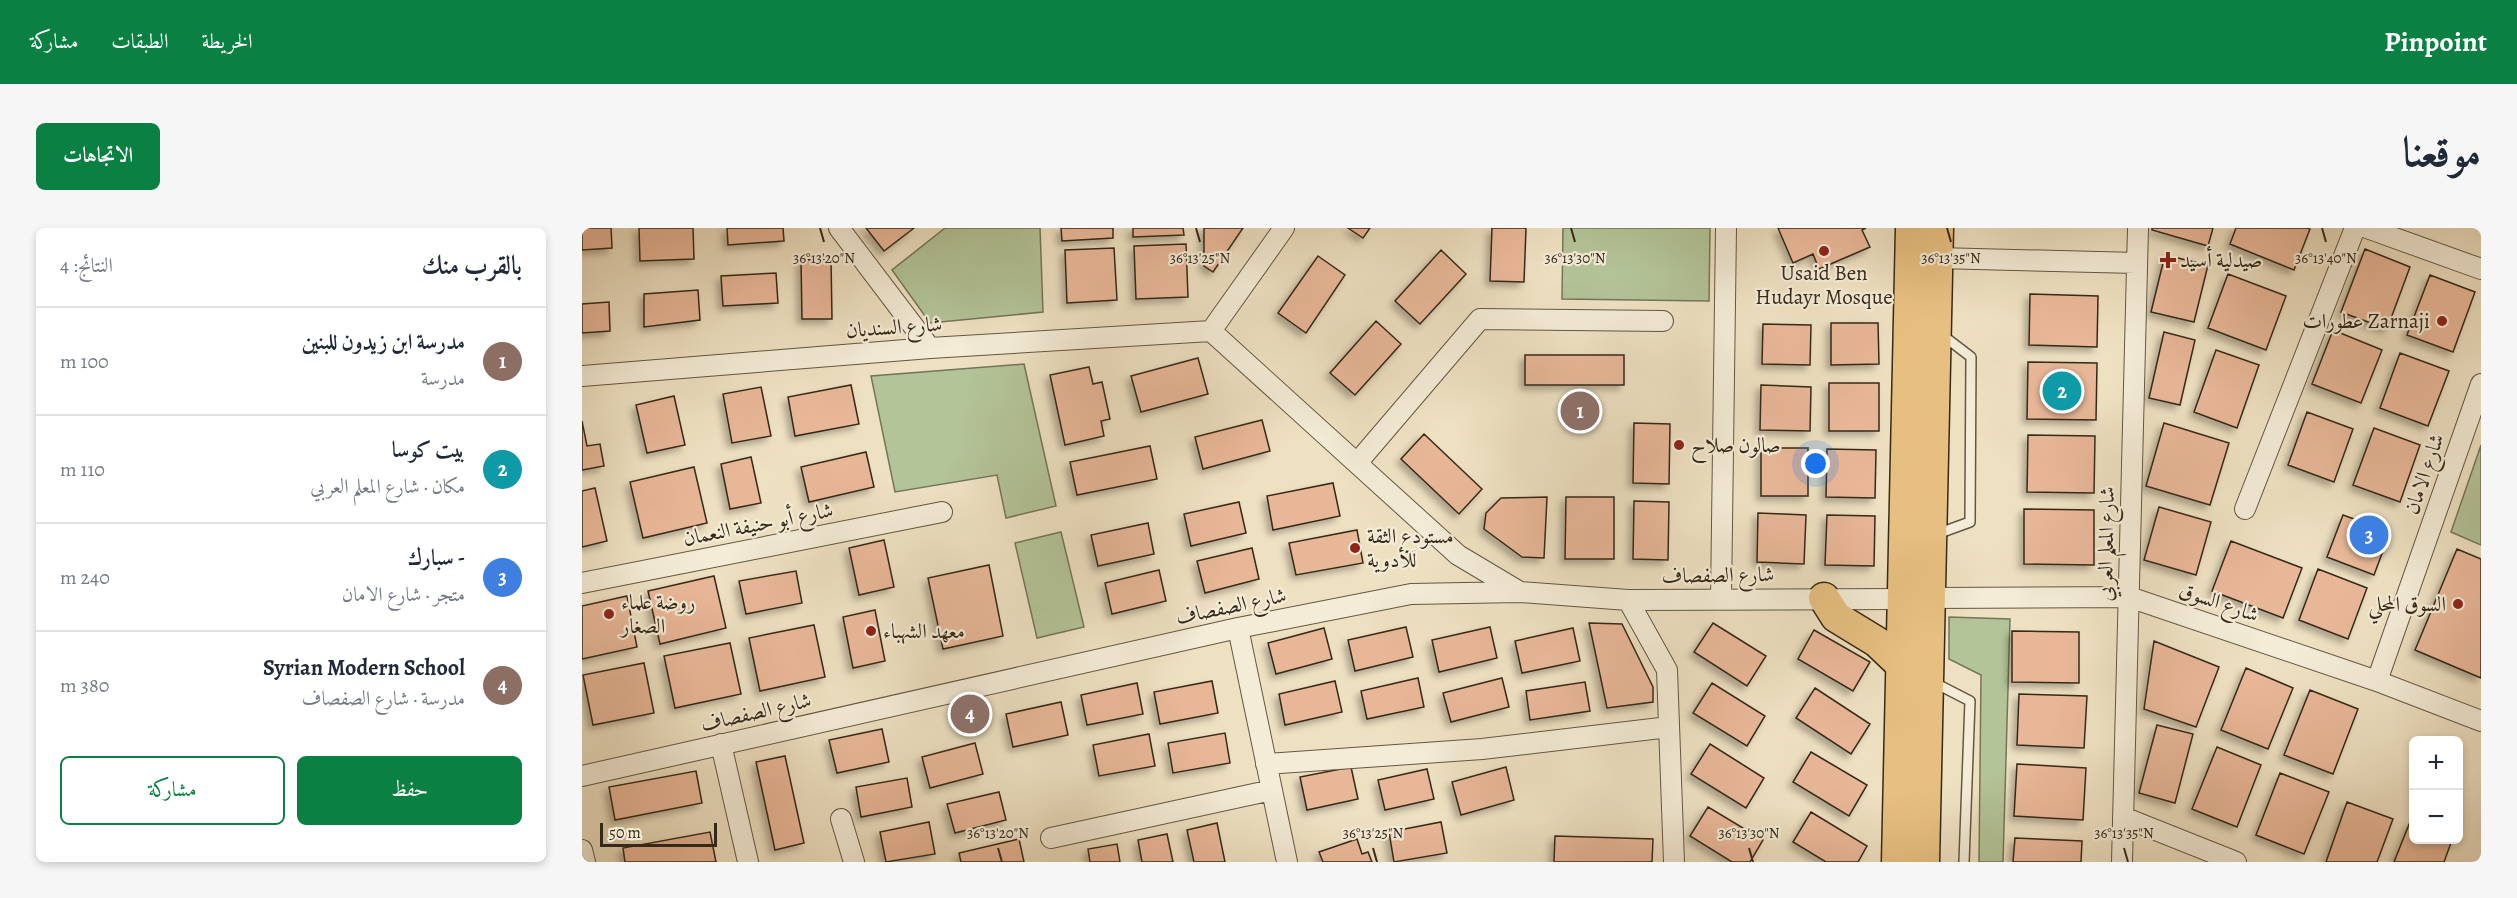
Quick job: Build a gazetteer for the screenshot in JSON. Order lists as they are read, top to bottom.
{
  "streets": {
    "street": [
      "شارع السنديان",
      "شارع الامان",
      "شارع أبو حنيفة النعمان",
      "شارع المعلم العربي",
      "شارع الصفصاف",
      "شارع السوق"
    ]
  },
  "crossings": [
    ["شارع الامان", "شارع السوق"],
    ["شارع المعلم العربي", "شارع السوق"],
    ["شارع الصفصاف", "شارع السوق"]
  ],
  "places": {
    "other": [
      "Usaid Ben Hudayr Mosque",
      "عطورات Zarnaji",
      "صالون صلاح",
      "مستودع الثقة للأدوية",
      "السوق المحلي",
      "روضة علماء الصغار",
      "معهد الشهباء"
    ],
    "health": ["صيدلية أسيد"]
  },
  "scale_bar": "50 m",
  "page": {
    "header": "Pinpoint",
    "nav": ["الخريطة", "الطبقات", "مشاركة"],
    "title": "موقعنا",
    "buttons": [
      "الاتجاهات",
      ["حفظ", "مشاركة"]
    ],
    "heading": ["بالقرب منك", "النتائج: 4"],
    "list": [
      {
        "mark": "1",
        "name": "مدرسة ابن زيدون للبنين",
        "note": "مدرسة",
        "value": "100 m"
      },
      {
        "mark": "2",
        "name": "بيت كوسا",
        "note": "مكان · شارع المعلم العربي",
        "value": "110 m"
      },
      {
        "mark": "3",
        "name": "- سبارك",
        "note": "متجر · شارع الامان",
        "value": "240 m"
      },
      {
        "mark": "4",
        "name": "Syrian Modern School",
        "note": "مدرسة · شارع الصفصاف",
        "value": "380 m"
      }
    ],
    "pins": [
      "2",
      "1",
      "3",
      "4"
    ],
    "map_buttons": ["+", "−"],
    "scale": "50 m"
  },
  "coordinates": [
    "36°13'20\"N",
    "36°13'25\"N",
    "36°13'30\"N",
    "36°13'35\"N",
    "36°13'40\"N"
  ]
}
